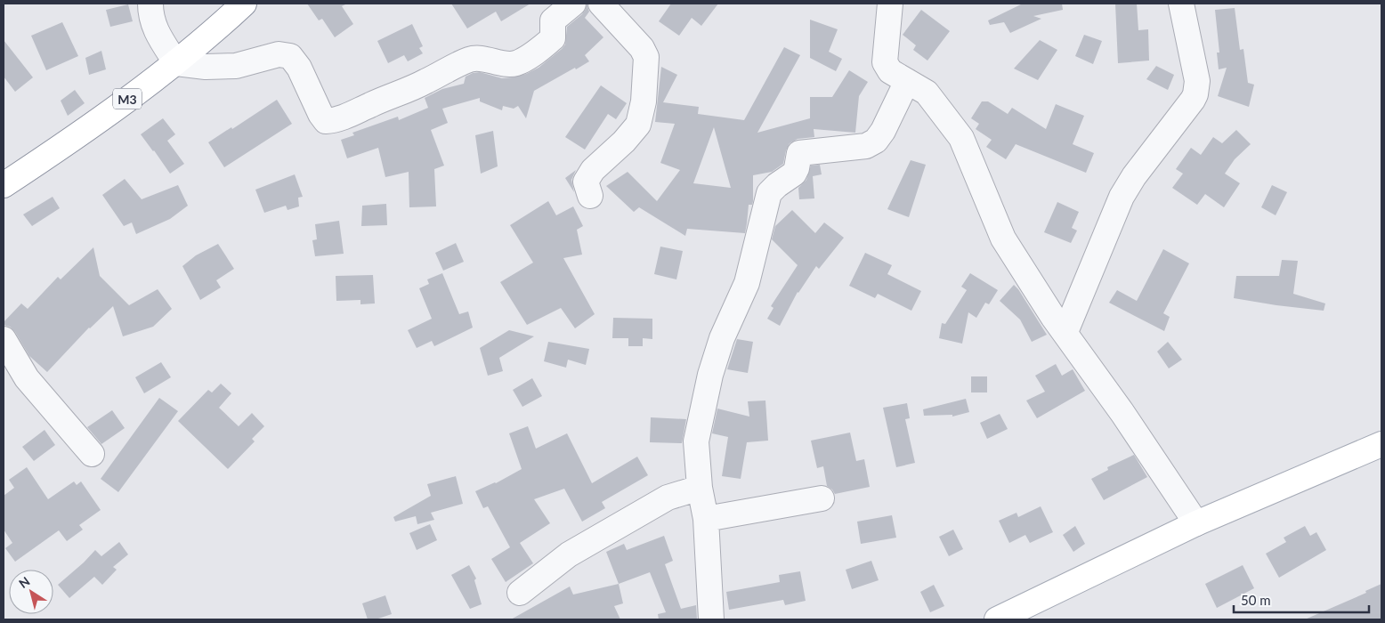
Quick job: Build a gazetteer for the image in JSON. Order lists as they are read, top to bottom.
{
  "streets": {
    "main road": ["M3"]
  },
  "scale_bar": "50 m",
  "north": "top left"
}
